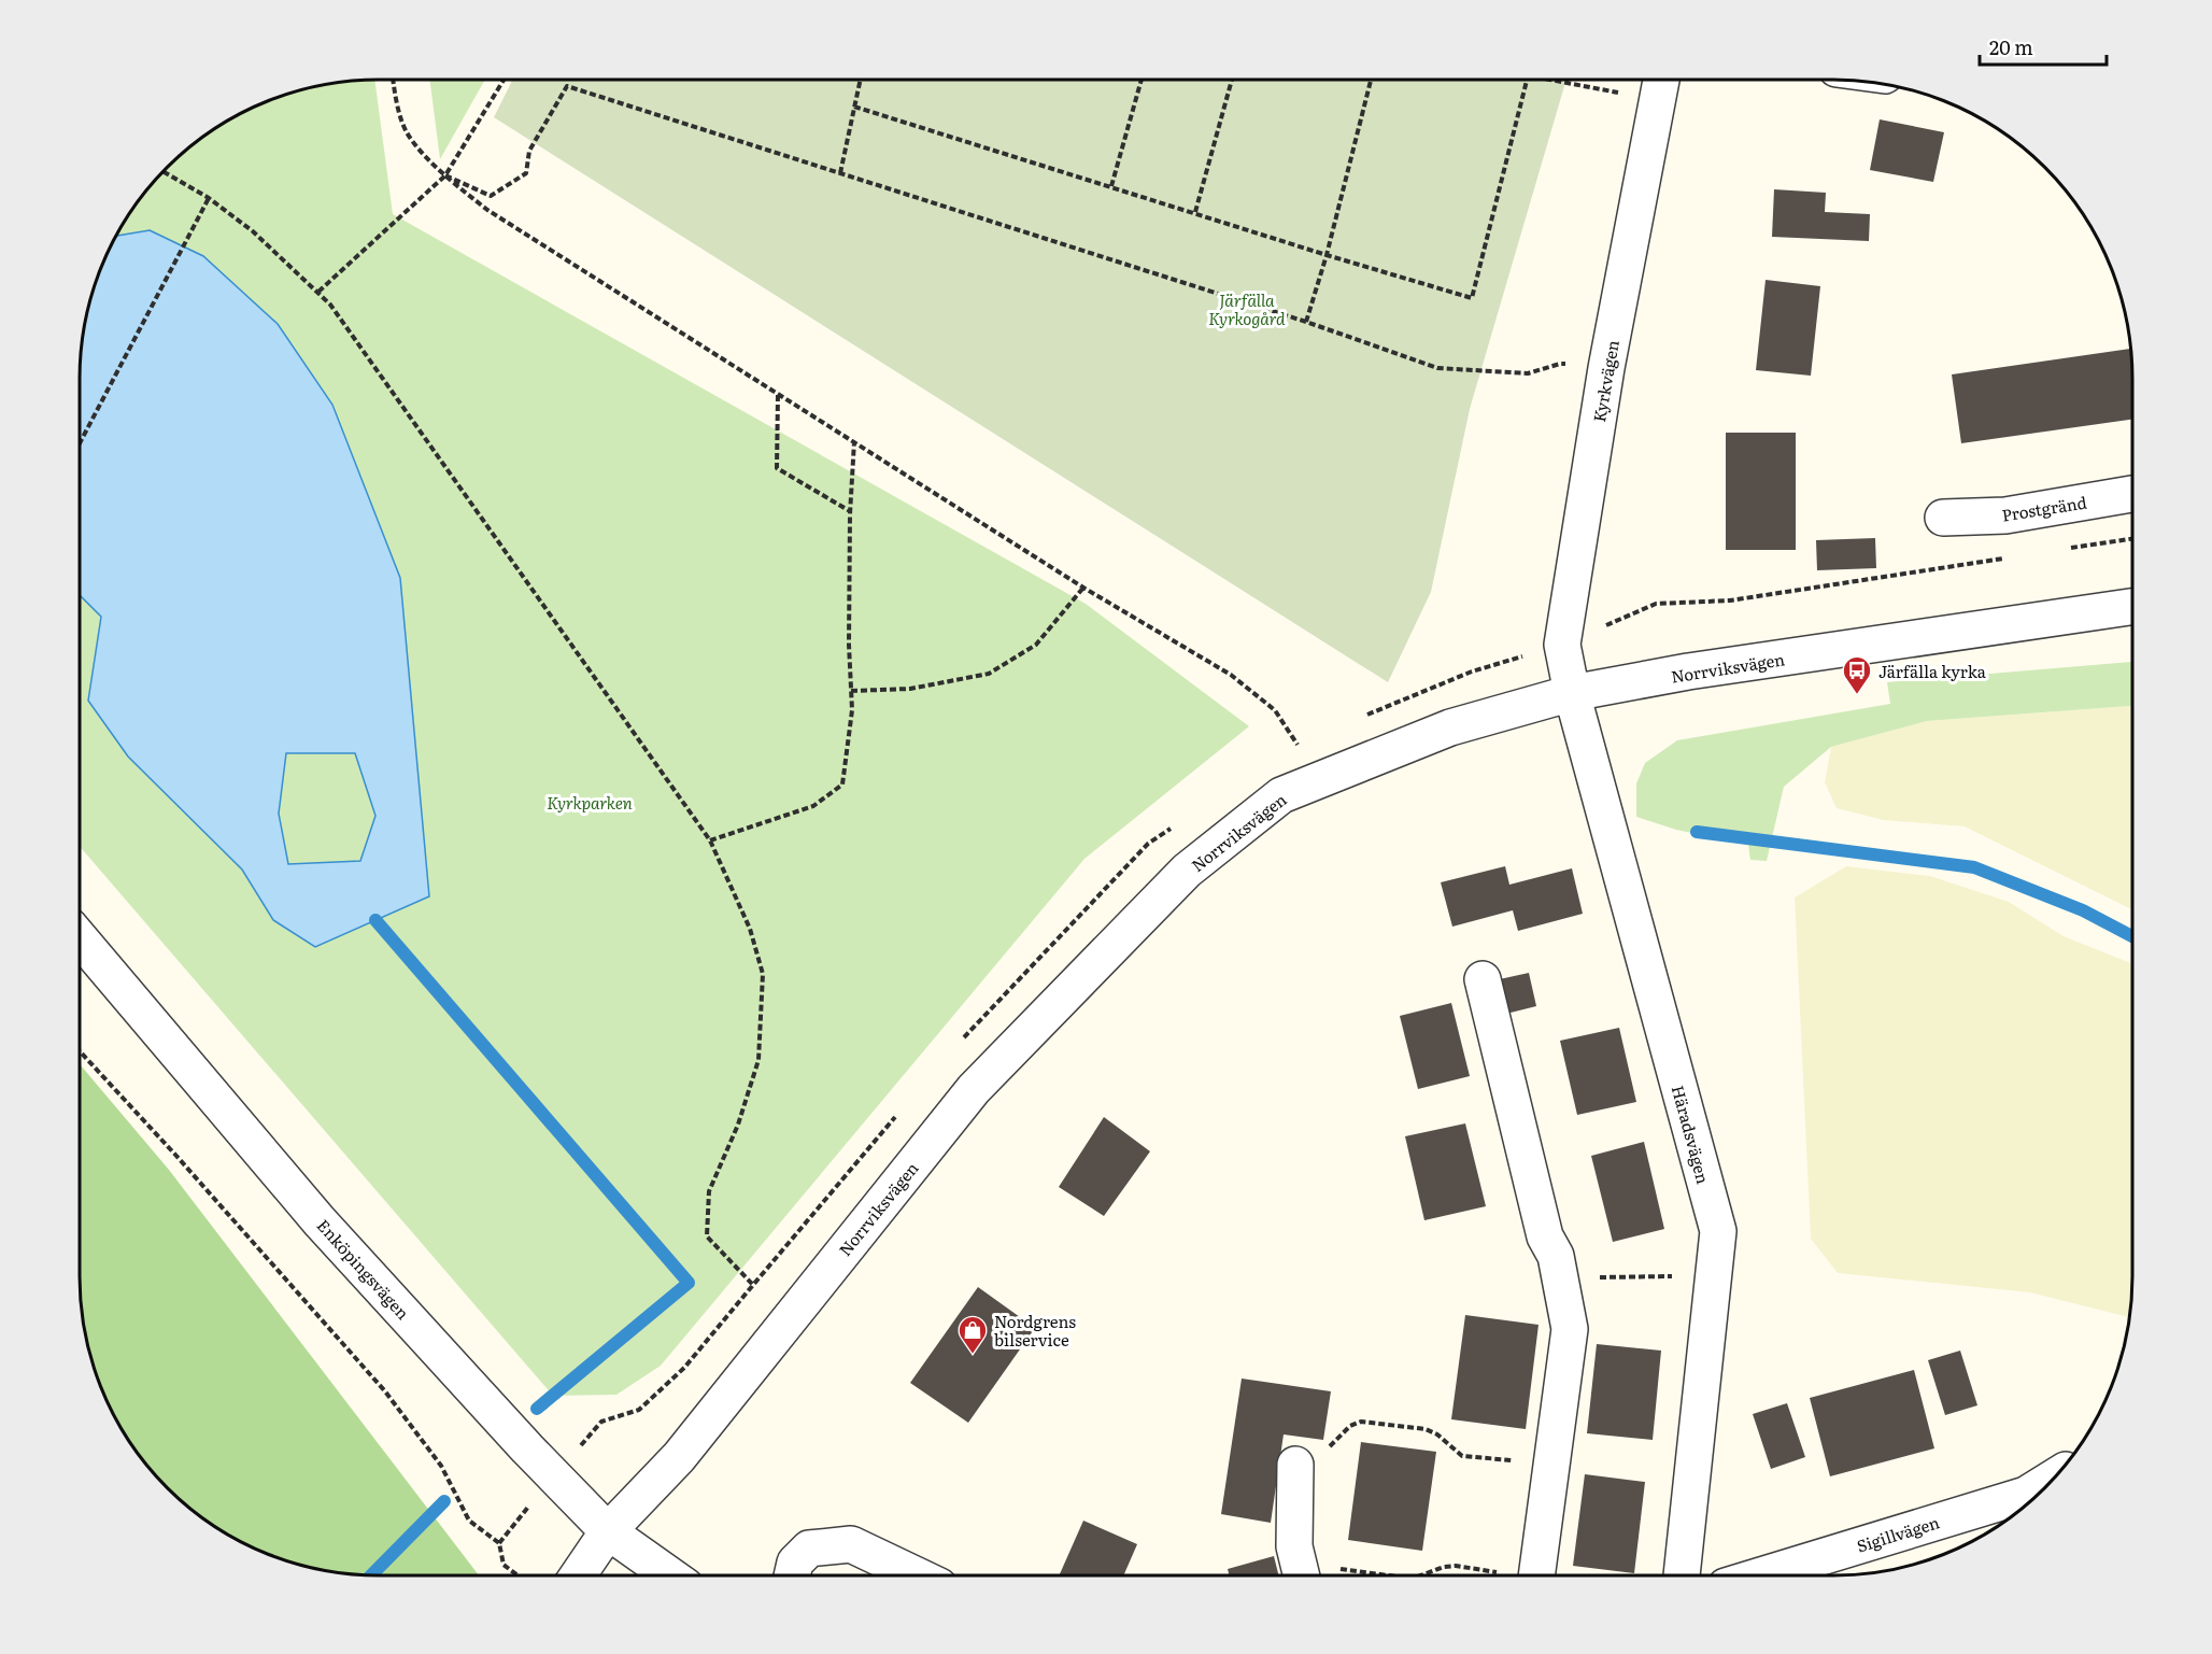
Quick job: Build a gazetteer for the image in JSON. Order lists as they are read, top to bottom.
{
  "streets": {
    "street": [
      "Kyrkvägen",
      "Prostgränd",
      "Norrviksvägen",
      "Häradsvägen",
      "Enköpingsvägen",
      "Sigillvägen"
    ]
  },
  "crossings": [
    ["Kyrkvägen", "Norrviksvägen"],
    ["Kyrkvägen", "Häradsvägen"],
    ["Norrviksvägen", "Häradsvägen"],
    ["Norrviksvägen", "Enköpingsvägen"]
  ],
  "parks": ["Järfälla Kyrkogård", "Kyrkparken"],
  "places": {
    "bus stop": ["Järfälla kyrka"],
    "shop": ["Nordgrens bilservice"]
  },
  "scale_bar": "20 m"
}
